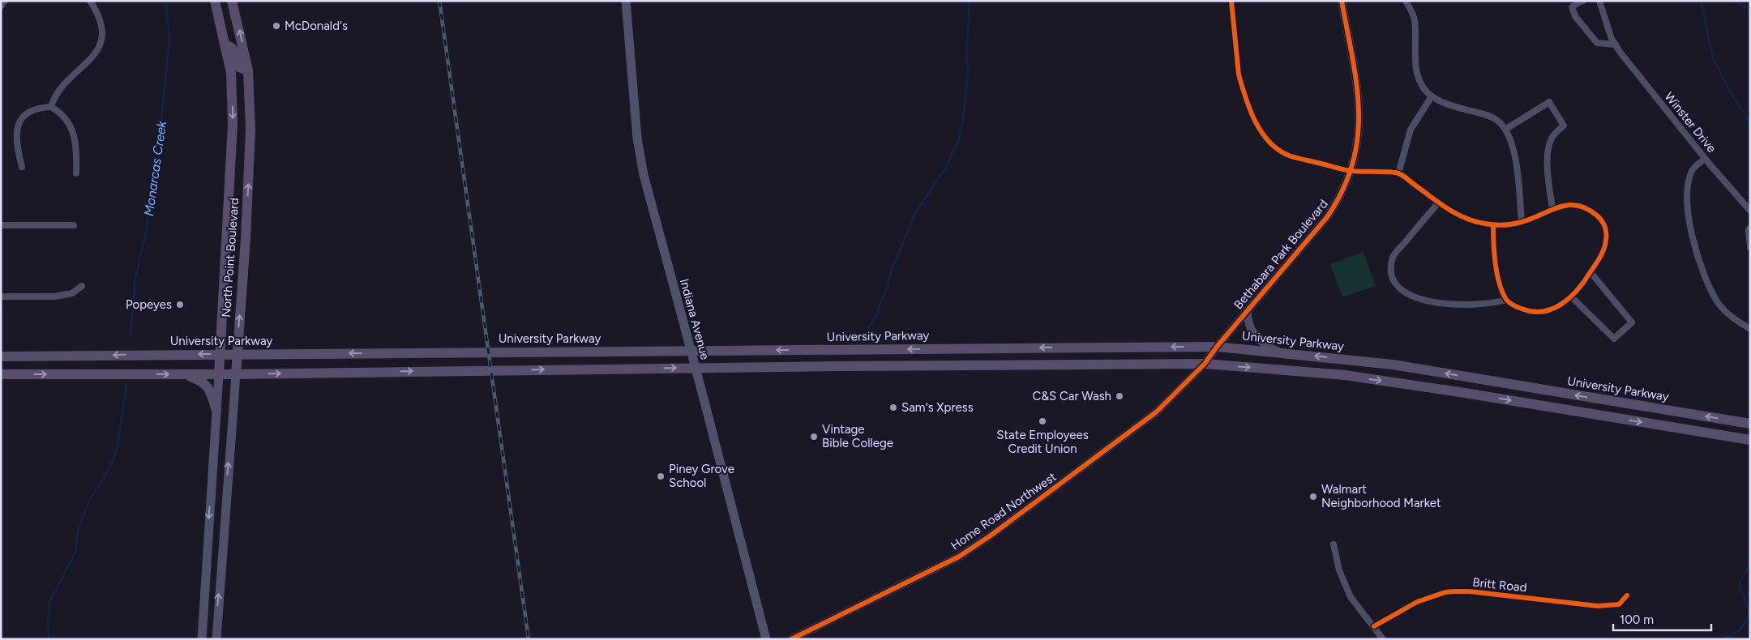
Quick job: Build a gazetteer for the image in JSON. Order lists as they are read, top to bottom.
{
  "streets": {
    "main road": ["North Point Boulevard", "Indiana Avenue", "University Parkway"],
    "street": [
      "Winster Drive",
      "Bethabara Park Boulevard",
      "Home Road Northwest",
      "Britt Road"
    ]
  },
  "crossings": [
    ["Bethabara Park Boulevard", "University Parkway"],
    ["Bethabara Park Boulevard", "Home Road Northwest"],
    ["North Point Boulevard", "University Parkway"]
  ],
  "water": ["Monarcas Creek"],
  "places": [
    "McDonald's",
    "Popeyes",
    "C&S Car Wash",
    "Sam's Xpress",
    "State Employees Credit Union",
    "Vintage Bible College",
    "Piney Grove School",
    "Walmart Neighborhood Market"
  ],
  "scale_bar": "100 m"
}
